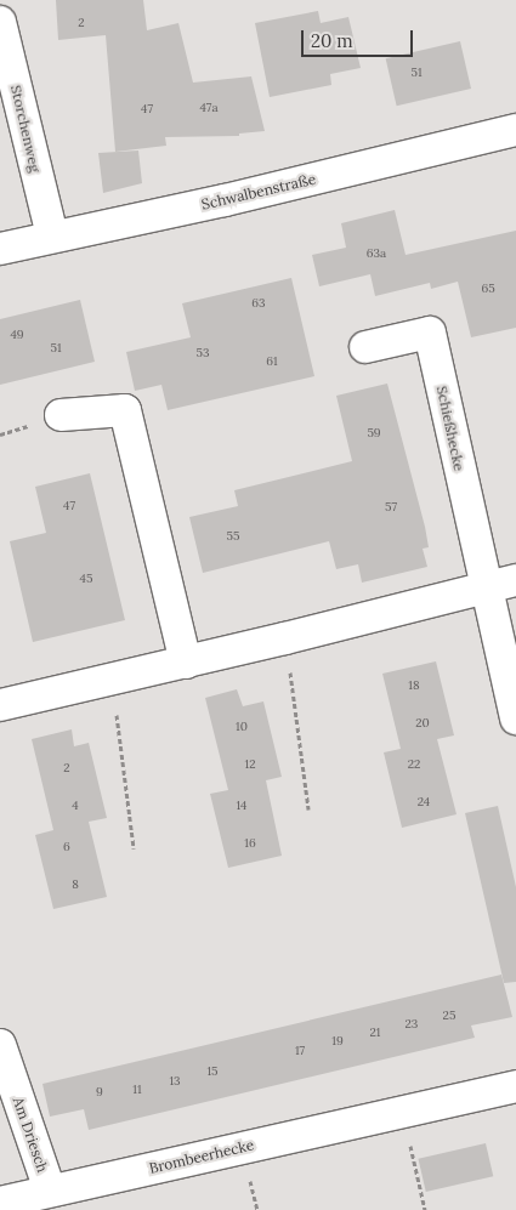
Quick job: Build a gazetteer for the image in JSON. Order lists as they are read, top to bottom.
{
  "streets": {
    "street": [
      "Storchenweg",
      "Schwalbenstraße",
      "Schießhecke",
      "Am Driesch",
      "Brombeerhecke"
    ]
  },
  "crossings": [
    ["Storchenweg", "Schwalbenstraße"],
    ["Am Driesch", "Brombeerhecke"]
  ],
  "house_numbers": [
    "2",
    "51",
    "47a",
    "47",
    "63a",
    "65",
    "63",
    "49",
    "51",
    "53",
    "61",
    "59",
    "47",
    "57",
    "55",
    "45",
    "18",
    "20",
    "10",
    "12",
    "22",
    "2",
    "24",
    "4",
    "14",
    "16",
    "6",
    "8",
    "25",
    "23",
    "21",
    "19",
    "17",
    "15",
    "13",
    "11",
    "9"
  ],
  "scale_bar": "20 m"
}
